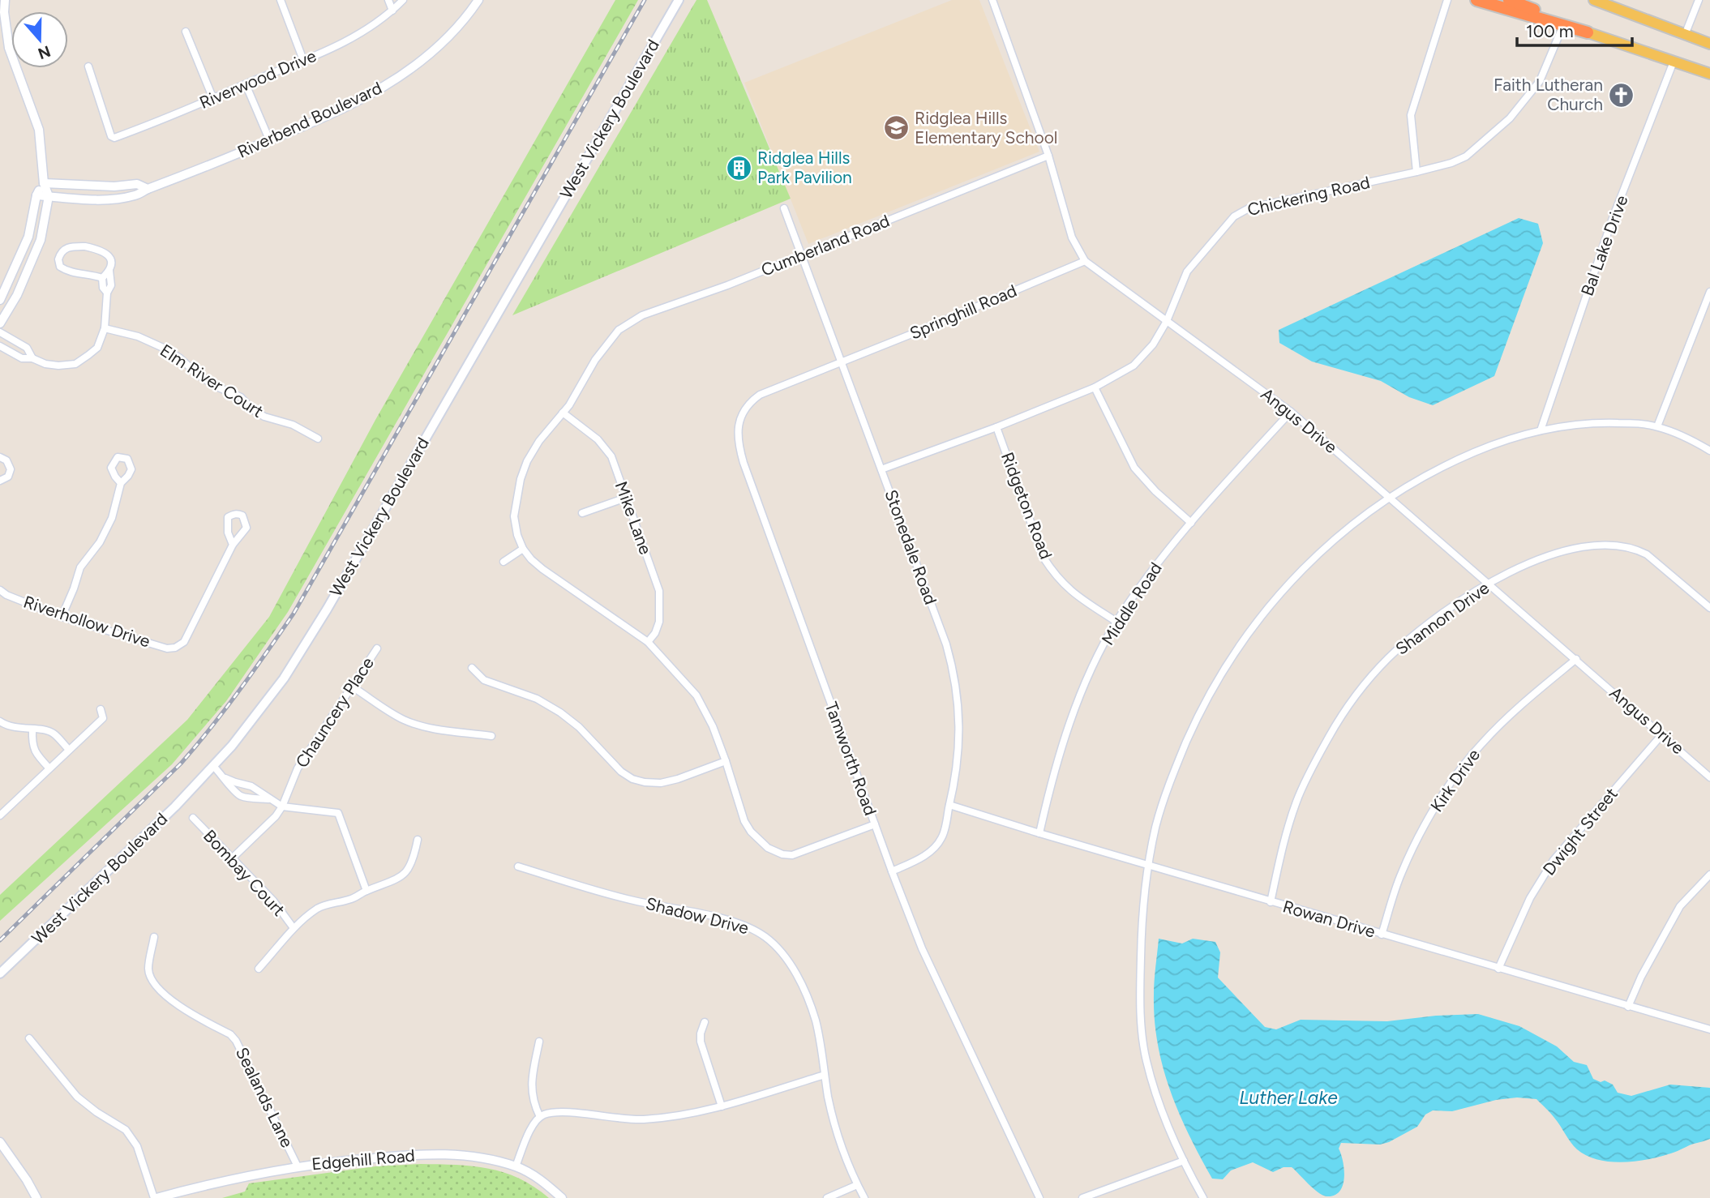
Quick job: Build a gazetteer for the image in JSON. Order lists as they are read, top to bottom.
{
  "streets": {
    "main road": ["West Vickery Boulevard"],
    "street": [
      "Riverwood Drive",
      "Riverbend Boulevard",
      "Chickering Road",
      "Cumberland Road",
      "Bal Lake Drive",
      "Springhill Road",
      "Elm River Court",
      "Angus Drive",
      "Ridgeton Road",
      "Mike Lane",
      "Stonedale Road",
      "Middle Road",
      "Shannon Drive",
      "Riverhollow Drive",
      "Chauncery Place",
      "Tamworth Road",
      "Kirk Drive",
      "Dwight Street",
      "Bombay Court",
      "Shadow Drive",
      "Rowan Drive",
      "Sealands Lane",
      "Edgehill Road"
    ]
  },
  "crossings": [
    ["Chickering Road", "Angus Drive"],
    ["Chickering Road", "Ridgeton Road"],
    ["Chickering Road", "Stonedale Road"],
    ["Cumberland Road", "Angus Drive"],
    ["Cumberland Road", "Mike Lane"],
    ["Cumberland Road", "Stonedale Road"],
    ["Springhill Road", "Angus Drive"],
    ["Springhill Road", "Stonedale Road"],
    ["Springhill Road", "Tamworth Road"],
    ["Angus Drive", "Middle Road"],
    ["Angus Drive", "Shannon Drive"],
    ["Angus Drive", "Kirk Drive"],
    ["Angus Drive", "Dwight Street"],
    ["Ridgeton Road", "Middle Road"],
    ["Stonedale Road", "Tamworth Road"],
    ["Stonedale Road", "Rowan Drive"],
    ["Middle Road", "Rowan Drive"],
    ["Shannon Drive", "Rowan Drive"],
    ["Chauncery Place", "Bombay Court"],
    ["Kirk Drive", "Rowan Drive"],
    ["Dwight Street", "Rowan Drive"],
    ["Sealands Lane", "Edgehill Road"]
  ],
  "water": ["Luther Lake"],
  "places": {
    "church": ["Faith Lutheran Church"],
    "school or university": ["Ridglea Hills Elementary School"],
    "building": ["Ridglea Hills Park Pavilion"]
  },
  "scale_bar": "100 m",
  "north": "bottom"
}
